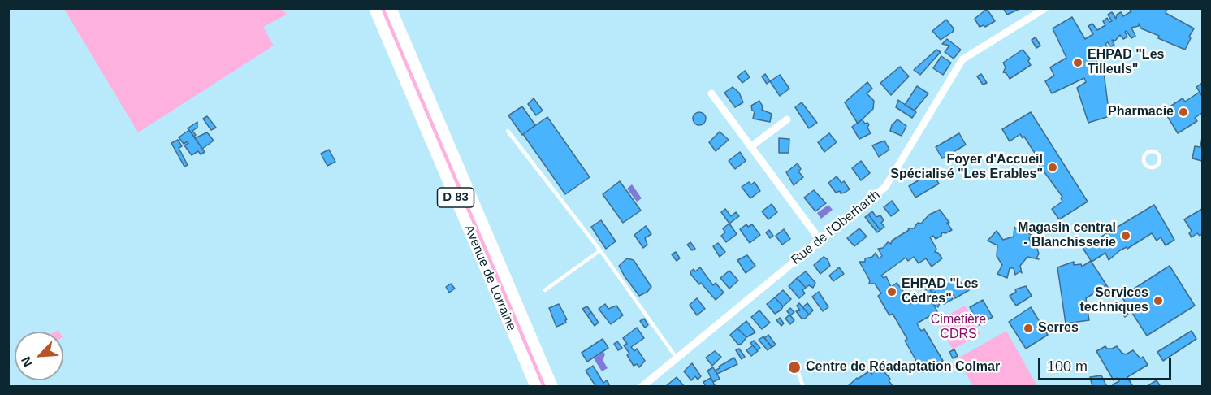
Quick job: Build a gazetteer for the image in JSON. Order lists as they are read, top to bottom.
{
  "streets": {
    "main road": ["D 83", "Avenue de Lorraine"],
    "street": ["Rue de l'Oberharth"]
  },
  "parks": ["Cimetière CDRS"],
  "places": [
    "EHPAD \"Les Tilleuls\"",
    "Pharmacie",
    "Foyer d'Accueil Spécialisé \"Les Erables\"",
    "Magasin central - Blanchisserie",
    "EHPAD \"Les Cèdres\"",
    "Services techniques",
    "Serres",
    "Centre de Réadaptation Colmar"
  ],
  "scale_bar": "100 m",
  "north": "bottom left"
}
